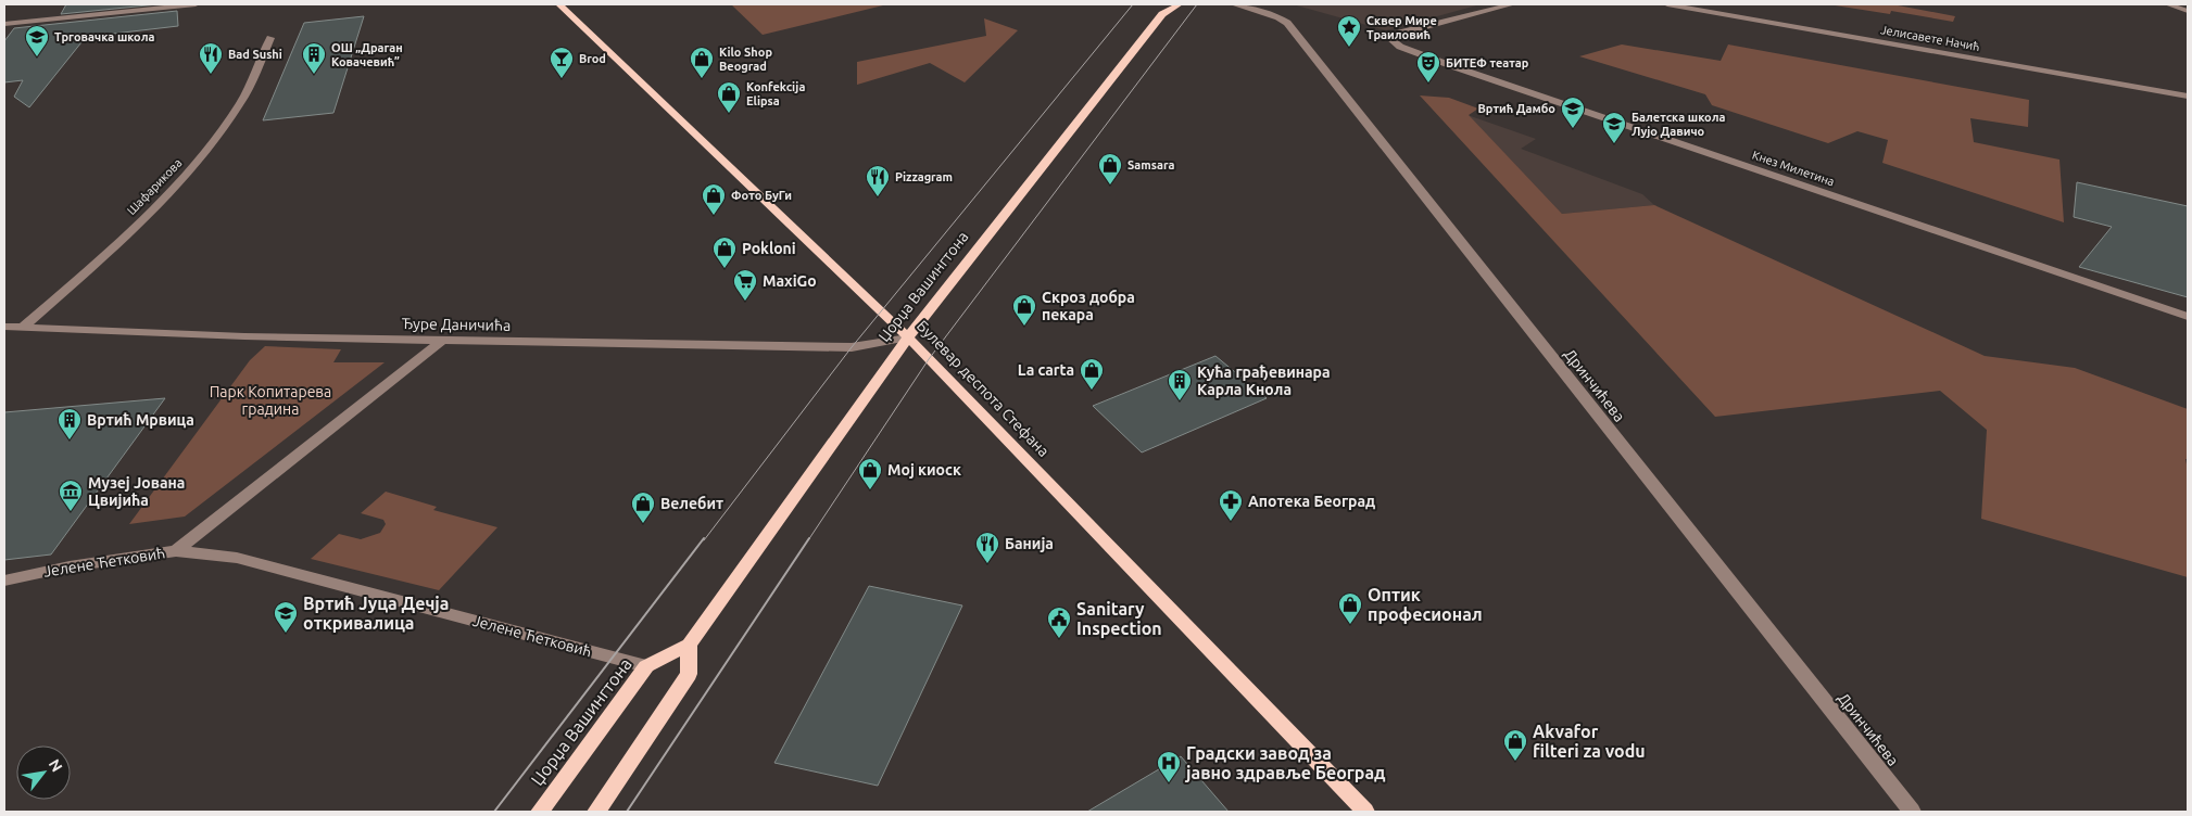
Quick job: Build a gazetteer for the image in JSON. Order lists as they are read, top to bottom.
{
  "streets": {
    "main road": ["Џорџа Вашингтона", "Булевар деспота Стефана"],
    "street": [
      "Јелисавете Начић",
      "Кнез Милетина",
      "Шафарикова",
      "Ђуре Даничића",
      "Дринчићева",
      "Јелене Ћетковић"
    ]
  },
  "crossings": [
    ["Шафарикова", "Ђуре Даничића"],
    ["Џорџа Вашингтона", "Ђуре Даничића"],
    ["Џорџа Вашингтона", "Булевар деспота Стефана"],
    ["Џорџа Вашингтона", "Јелене Ћетковић"],
    ["Ђуре Даничића", "Булевар деспота Стефана"]
  ],
  "parks": ["Парк Копитарева градина"],
  "places": {
    "place": ["Сквер Мире Траиловић"],
    "school or university": [
      "Трговачка школа",
      "Вртић Дамбо",
      "Балетска школа Лујо Давичо",
      "Вртић Јуца Дечја откривалица"
    ],
    "restaurant": ["Bad Sushi", "Pizzagram", "Банија"],
    "building": ["ОШ „Драган Ковачевић”", "Кућа грађевинара Карла Кнола", "Вртић Мрвица"],
    "bar": ["Brod"],
    "shop": [
      "Kilo Shop Beograd",
      "Konfekcija Elipsa",
      "Samsara",
      "Фото БуГи",
      "Pokloni",
      "Скроз добра пекара",
      "La carta",
      "Мој киоск",
      "Велебит",
      "Оптик професионал",
      "Akvafor filteri za vodu"
    ],
    "theatre": ["БИТЕФ театар"],
    "supermarket": ["MaxiGo"],
    "museum": ["Музеј Јована Цвијића"],
    "pharmacy": ["Апотека Београд"],
    "public building": ["Sanitary Inspection"],
    "hospital": ["Градски завод за јавно здравље Београд"]
  },
  "north": "top right"
}
